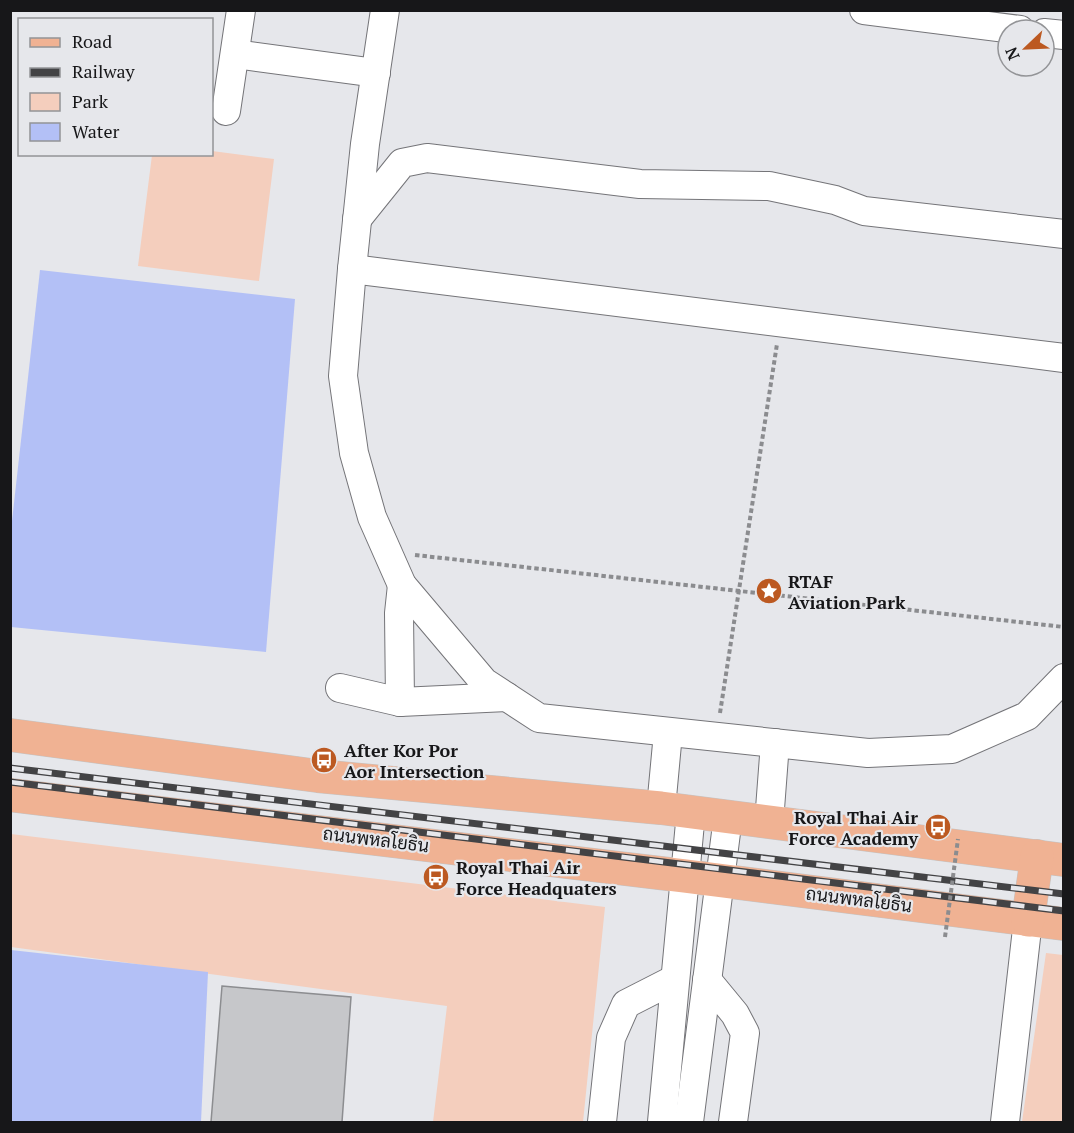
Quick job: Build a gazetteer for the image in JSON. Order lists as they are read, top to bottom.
{
  "streets": {
    "main road": ["ถนนพหลโยธิน"]
  },
  "places": {
    "place": ["RTAF Aviation Park"],
    "bus stop": ["After Kor Por Aor Intersection", "Royal Thai Air Force Academy", "Royal Thai Air Force Headquaters"]
  },
  "legend": [
    "Road",
    "Railway",
    "Park",
    "Water"
  ],
  "north": "bottom left"
}
